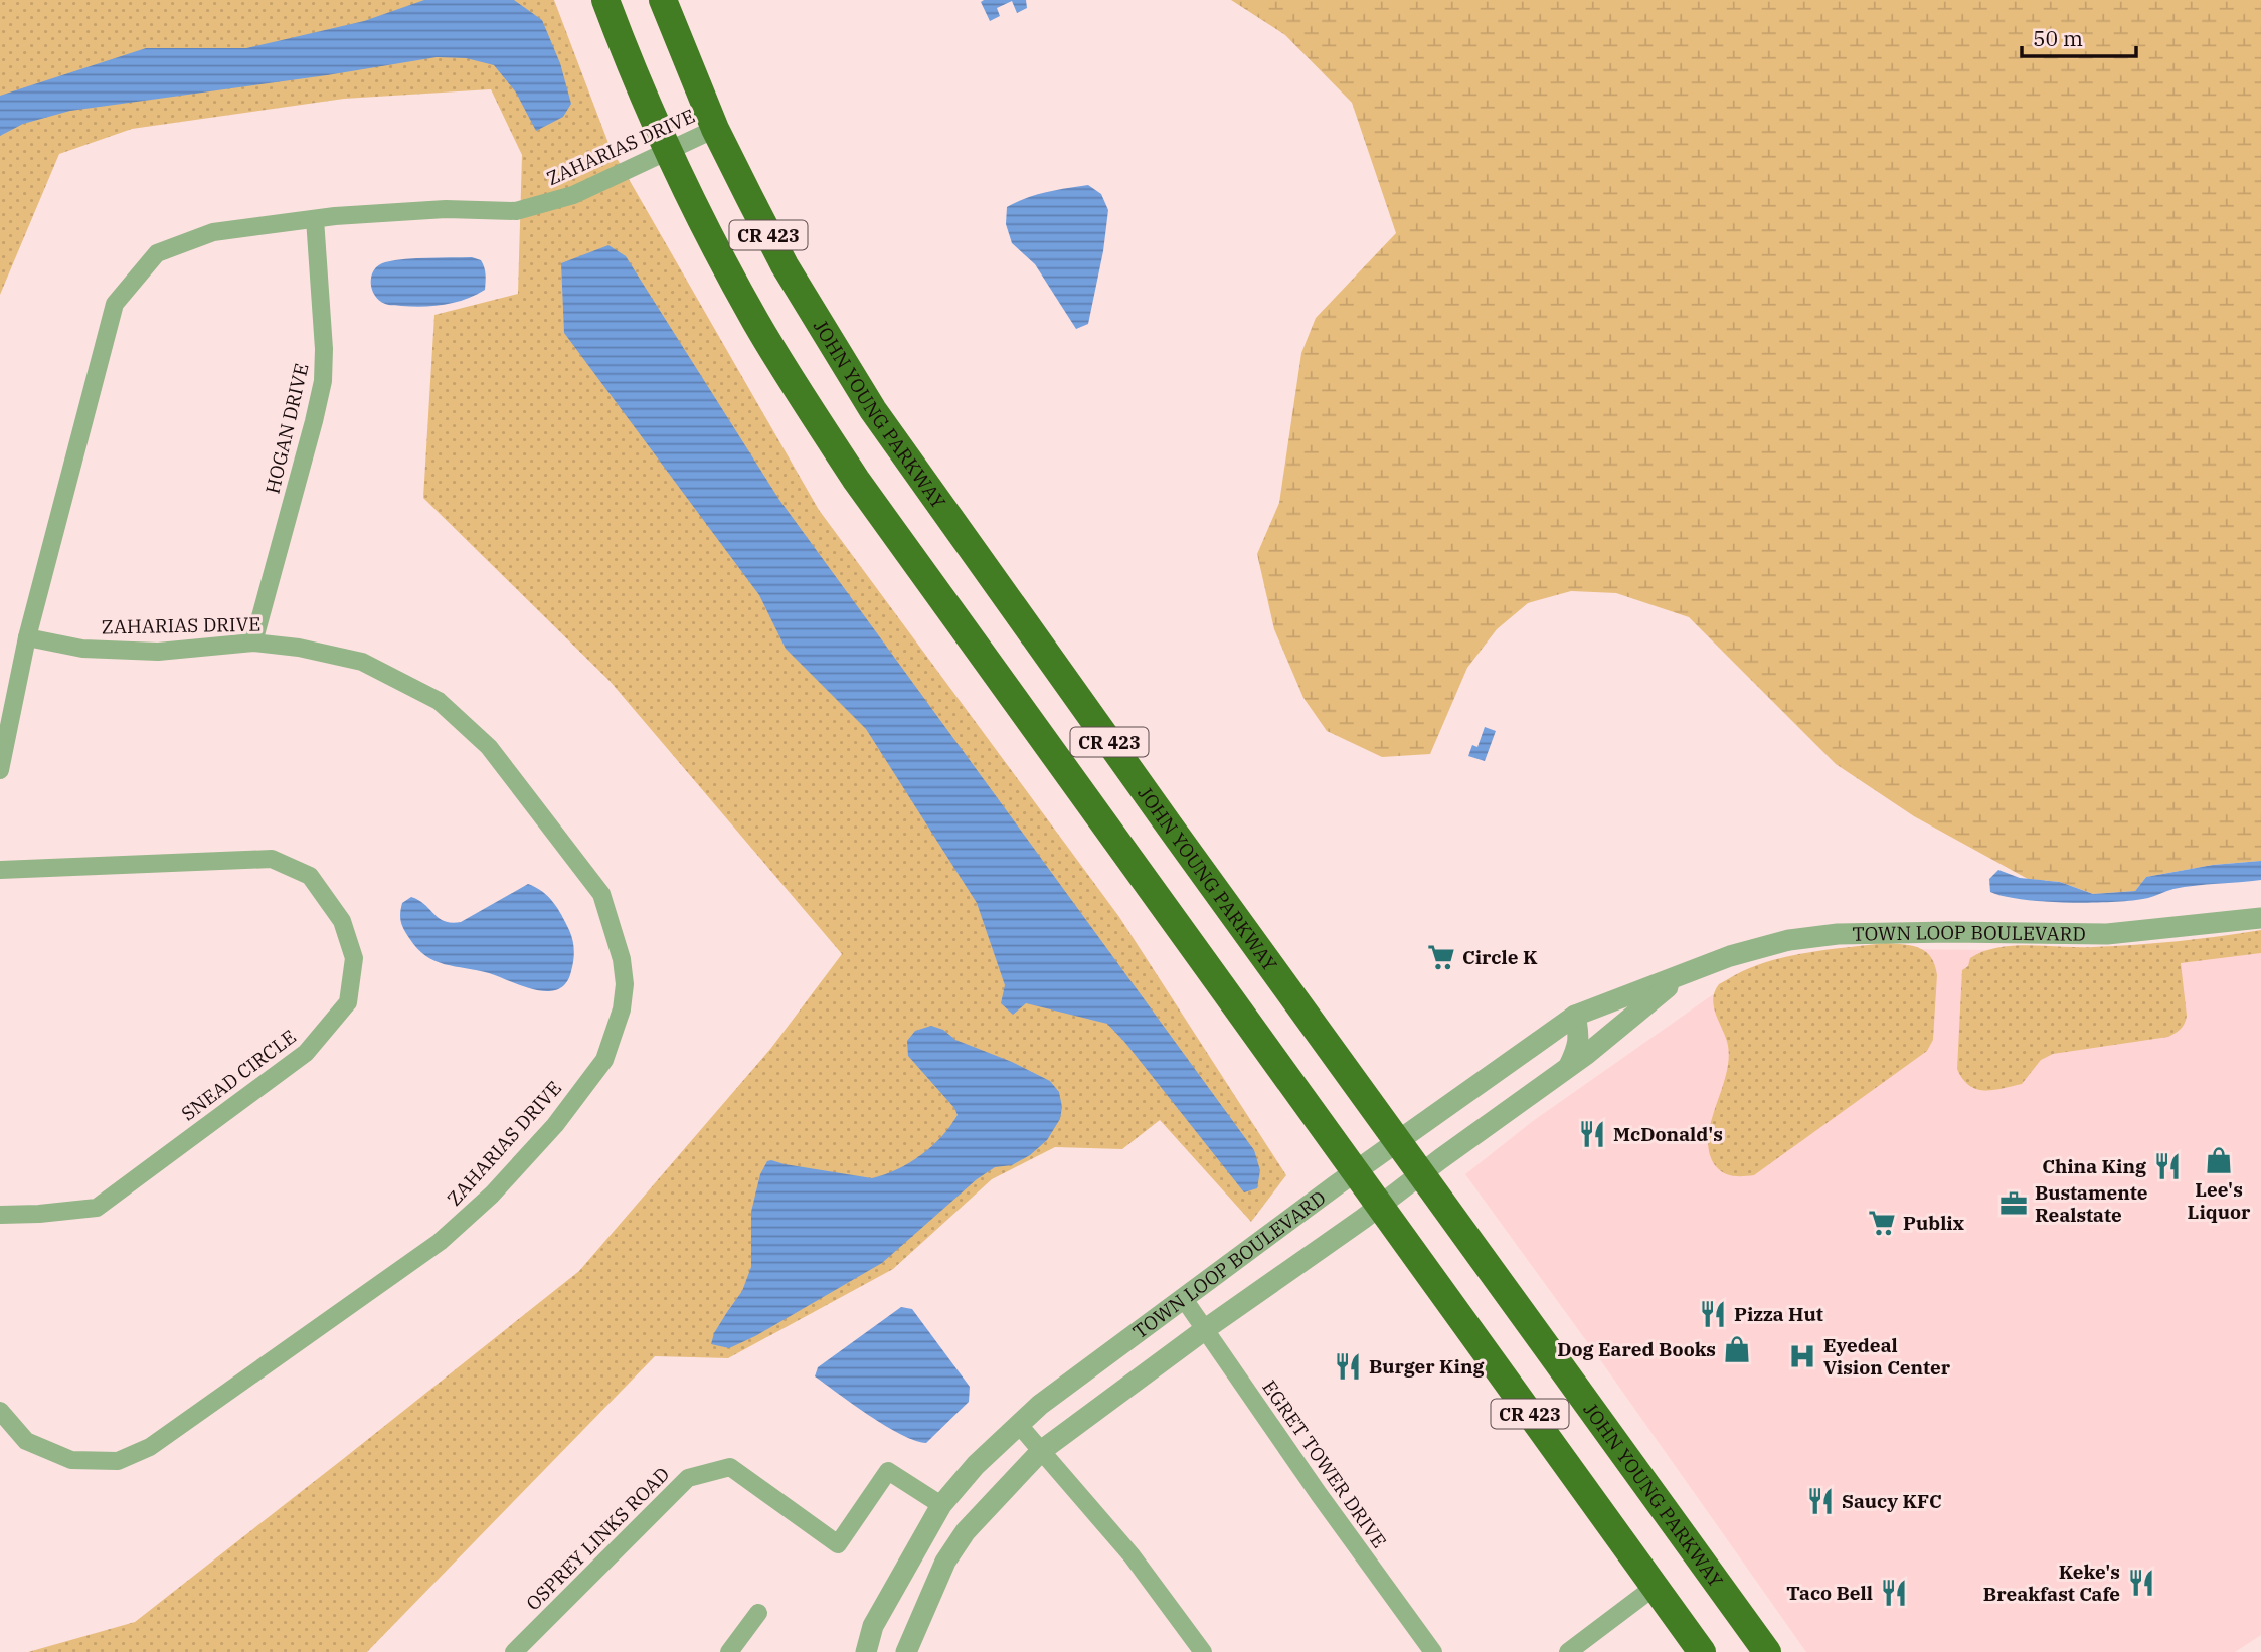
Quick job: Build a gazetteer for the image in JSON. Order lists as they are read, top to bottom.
{
  "streets": {
    "highway": ["CR 423", "JOHN YOUNG PARKWAY"],
    "street": [
      "ZAHARIAS DRIVE",
      "HOGAN DRIVE",
      "TOWN LOOP BOULEVARD",
      "SNEAD CIRCLE",
      "EGRET TOWER DRIVE",
      "OSPREY LINKS ROAD"
    ]
  },
  "crossings": [
    ["ZAHARIAS DRIVE", "CR 423"],
    ["ZAHARIAS DRIVE", "JOHN YOUNG PARKWAY"],
    ["ZAHARIAS DRIVE", "HOGAN DRIVE"],
    ["CR 423", "TOWN LOOP BOULEVARD"],
    ["JOHN YOUNG PARKWAY", "TOWN LOOP BOULEVARD"],
    ["TOWN LOOP BOULEVARD", "EGRET TOWER DRIVE"],
    ["TOWN LOOP BOULEVARD", "OSPREY LINKS ROAD"]
  ],
  "places": {
    "supermarket": ["Circle K", "Publix"],
    "restaurant": [
      "McDonald's",
      "China King",
      "Pizza Hut",
      "Burger King",
      "Saucy KFC",
      "Keke's Breakfast Cafe",
      "Taco Bell"
    ],
    "shop": ["Lee's Liquor", "Dog Eared Books"],
    "office": ["Bustamente Realstate"],
    "hospital": ["Eyedeal Vision Center"]
  },
  "scale_bar": "50 m"
}
